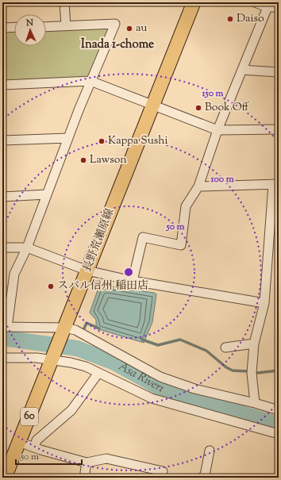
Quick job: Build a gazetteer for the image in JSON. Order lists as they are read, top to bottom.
{
  "streets": {
    "main road": ["長野荒瀬原線", "60"]
  },
  "districts": ["Inada 1-chome"],
  "water": ["Asa River1"],
  "places": [
    "Daiso",
    "au",
    "Book Off",
    "Kappa Sushi",
    "Lawson",
    "スバル信州 稲田店"
  ],
  "scale_bar": "50 m",
  "north": "top",
  "rings": ["150 m", "100 m", "50 m"]
}
